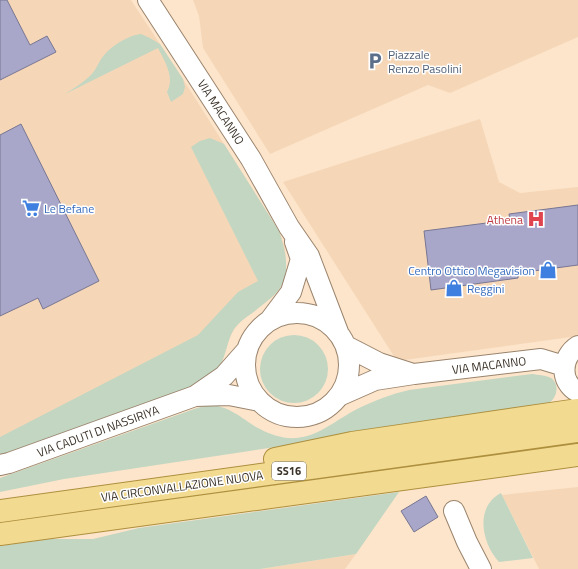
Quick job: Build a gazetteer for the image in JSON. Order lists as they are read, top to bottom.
{
  "streets": {
    "main road": ["SS16", "VIA CIRCONVALLAZIONE NUOVA"],
    "street": ["VIA MACANNO", "VIA CADUTI DI NASSIRIYA"]
  },
  "crossings": [
    ["VIA MACANNO", "VIA CADUTI DI NASSIRIYA"]
  ],
  "places": {
    "parking": ["Piazzale Renzo Pasolini"],
    "supermarket": ["Le Befane"],
    "hospital": ["Athena"],
    "shop": ["Centro Ottico Megavision", "Reggini"]
  }
}
